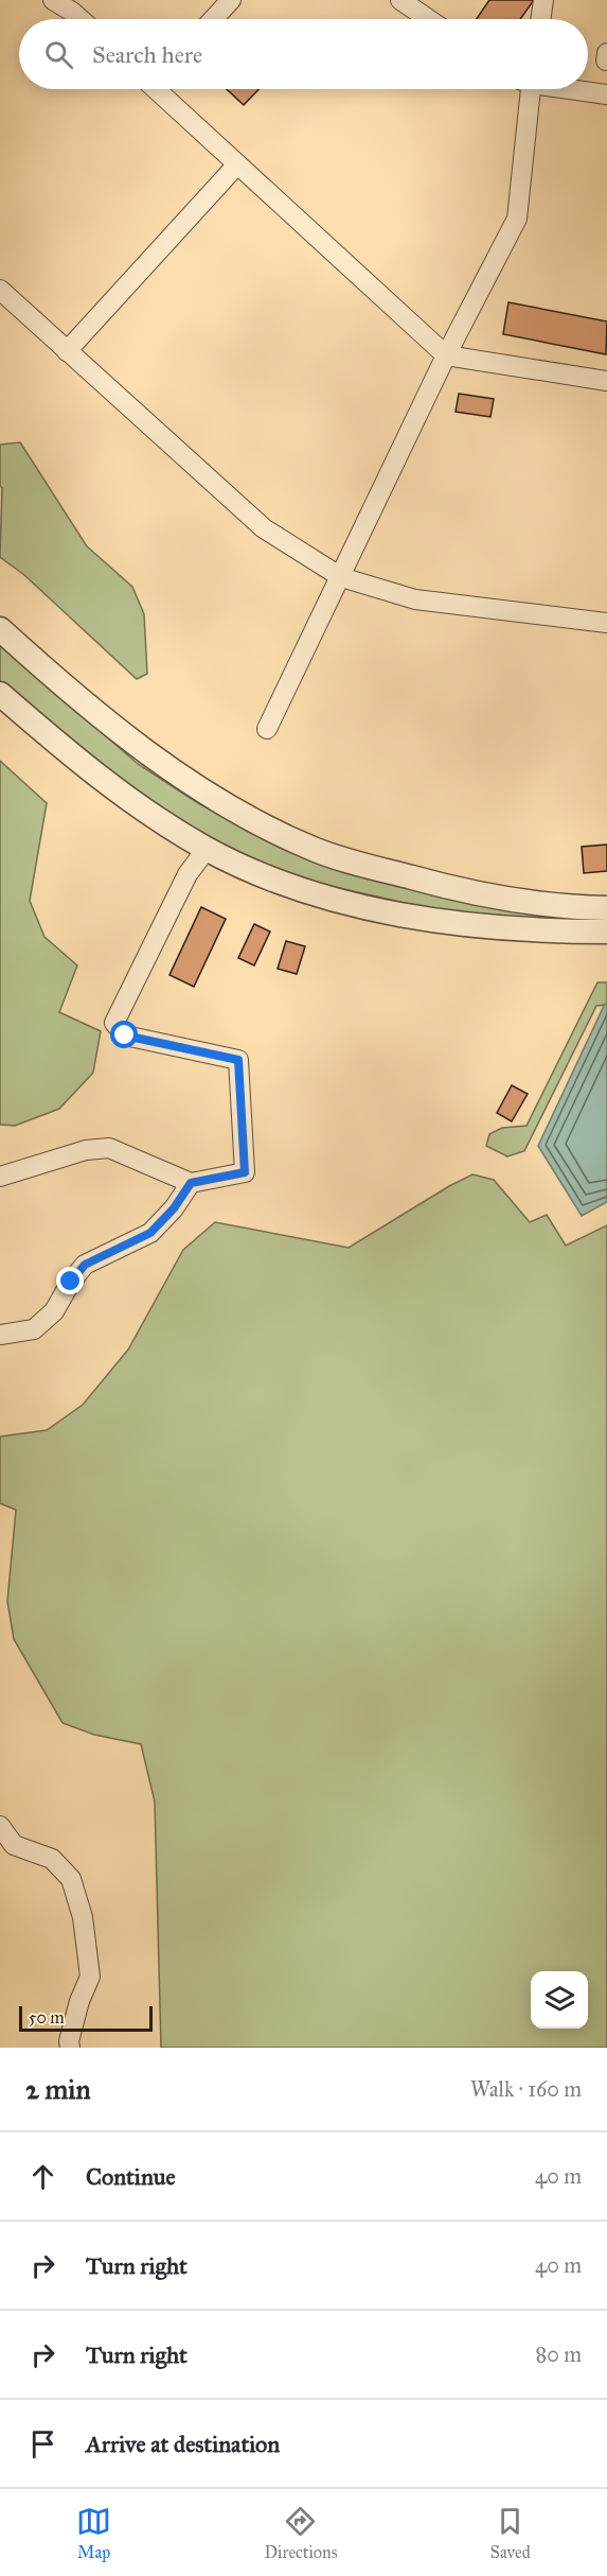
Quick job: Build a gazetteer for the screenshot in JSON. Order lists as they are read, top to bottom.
{
  "scale_bar": "50 m",
  "page": {
    "search": "Search here",
    "scale": "50 m",
    "heading": ["2 min", "Walk · 160 m"],
    "list": [
      ["Continue", "40 m"],
      ["Turn right", "40 m"],
      ["Turn right", "80 m"],
      "Arrive at destination"
    ],
    "nav": ["Map", "Directions", "Saved"]
  }
}
